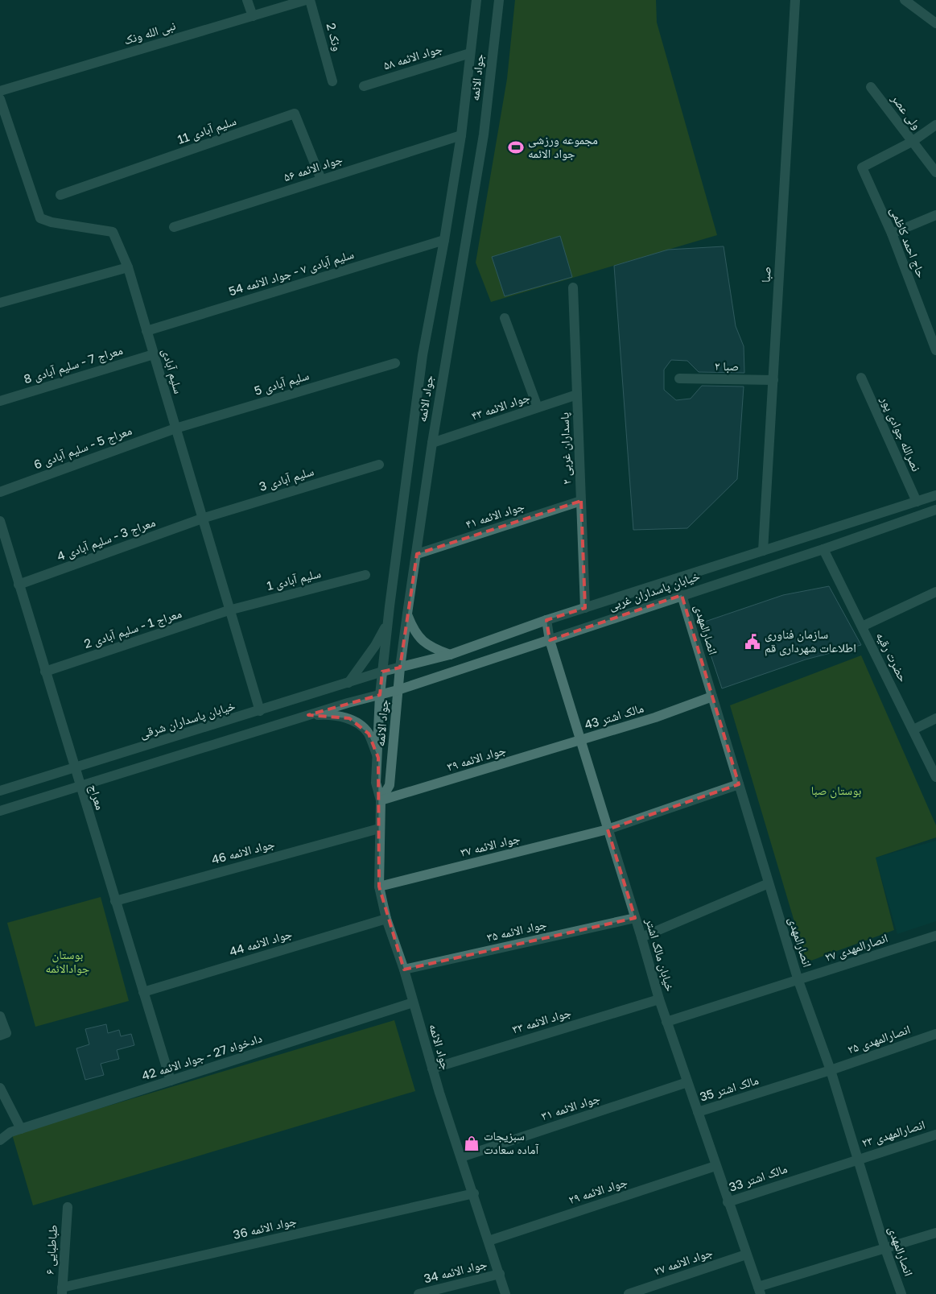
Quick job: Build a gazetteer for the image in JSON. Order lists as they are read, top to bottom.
{
  "streets": {
    "street": [
      "نبی الله ونک",
      "ونک 2",
      "جواد الائمه ۵۸",
      "جواد الائمه",
      "ولی عصر",
      "سلیم آبادی 11",
      "جواد الائمه ۵۶",
      "حاج احمد کاظمی",
      "سلیم آبادی ۷ - جواد الائمه 54",
      "صبا",
      "معراج 7 - سلیم آبادی 8",
      "صبا ۲",
      "سلیم آبادی",
      "سلیم آبادی 5",
      "جواد الائمه ۴۳",
      "نصرالله جوادی پور",
      "معراج 5 - سلیم آبادی 6",
      "پاسداران غربی ۲",
      "سلیم آبادی 3",
      "جواد الائمه ۴۱",
      "معراج 3 - سلیم آبادی 4",
      "سلیم آبادی 1",
      "خیابان پاسداران غربی",
      "معراج 1 - سلیم آبادی 2",
      "انصارالمهدی",
      "حضرت رقیه",
      "مالک اشتر 43",
      "خیابان پاسداران شرقی",
      "جواد الائمه ۳۹",
      "معراج",
      "جواد الائمه ۳۷",
      "جواد الائمه 46",
      "جواد الائمه ۳۵",
      "جواد الائمه 44",
      "انصارالمهدی ۲۷",
      "خیابان مالک اشتر",
      "جواد الائمه ۳۳",
      "انصارالمهدی ۲۵",
      "دادخواه 27 - جواد الائمه 42",
      "مالک اشتر 35",
      "جواد الائمه ۳۱",
      "انصارالمهدی ۲۳",
      "مالک اشتر 33",
      "جواد الائمه ۲۹",
      "جواد الائمه 36",
      "طباطبایی ۶",
      "جواد الائمه ۲۷",
      "جواد الائمه 34"
    ]
  },
  "crossings": [
    ["جواد الائمه ۵۸", "جواد الائمه"],
    ["جواد الائمه", "جواد الائمه ۵۶"],
    ["جواد الائمه", "سلیم آبادی ۷ - جواد الائمه 54"],
    ["جواد الائمه", "جواد الائمه ۴۳"],
    ["جواد الائمه", "جواد الائمه ۴۱"],
    ["جواد الائمه", "خیابان پاسداران غربی"],
    ["جواد الائمه", "خیابان پاسداران شرقی"],
    ["جواد الائمه", "جواد الائمه ۳۹"],
    ["جواد الائمه", "جواد الائمه ۳۷"],
    ["جواد الائمه", "جواد الائمه 46"],
    ["جواد الائمه", "جواد الائمه ۳۵"],
    ["جواد الائمه", "جواد الائمه 44"],
    ["جواد الائمه", "جواد الائمه ۳۳"],
    ["جواد الائمه", "دادخواه 27 - جواد الائمه 42"],
    ["جواد الائمه", "جواد الائمه ۳۱"],
    ["جواد الائمه", "جواد الائمه ۲۹"],
    ["جواد الائمه", "جواد الائمه 36"],
    ["جواد الائمه", "جواد الائمه 34"],
    ["ولی عصر", "حاج احمد کاظمی"],
    ["سلیم آبادی 11", "جواد الائمه ۵۶"],
    ["سلیم آبادی ۷ - جواد الائمه 54", "سلیم آبادی"],
    ["صبا", "صبا ۲"],
    ["صبا", "خیابان پاسداران غربی"],
    ["معراج 7 - سلیم آبادی 8", "سلیم آبادی"],
    ["سلیم آبادی", "سلیم آبادی 5"],
    ["سلیم آبادی", "معراج 5 - سلیم آبادی 6"],
    ["سلیم آبادی", "سلیم آبادی 3"],
    ["سلیم آبادی", "معراج 3 - سلیم آبادی 4"],
    ["سلیم آبادی", "سلیم آبادی 1"],
    ["سلیم آبادی", "معراج 1 - سلیم آبادی 2"],
    ["سلیم آبادی", "خیابان پاسداران شرقی"],
    ["سلیم آبادی 5", "معراج 5 - سلیم آبادی 6"],
    ["جواد الائمه ۴۳", "پاسداران غربی ۲"],
    ["نصرالله جوادی پور", "خیابان پاسداران غربی"],
    ["پاسداران غربی ۲", "جواد الائمه ۴۱"],
    ["پاسداران غربی ۲", "خیابان پاسداران غربی"],
    ["سلیم آبادی 3", "معراج 3 - سلیم آبادی 4"],
    ["معراج 3 - سلیم آبادی 4", "معراج"],
    ["سلیم آبادی 1", "معراج 1 - سلیم آبادی 2"],
    ["خیابان پاسداران غربی", "انصارالمهدی"],
    ["خیابان پاسداران غربی", "حضرت رقیه"],
    ["خیابان پاسداران غربی", "خیابان پاسداران شرقی"],
    ["خیابان پاسداران غربی", "خیابان مالک اشتر"],
    ["معراج 1 - سلیم آبادی 2", "معراج"],
    ["انصارالمهدی", "مالک اشتر 43"],
    ["انصارالمهدی", "جواد الائمه ۳۷"],
    ["انصارالمهدی", "انصارالمهدی ۲۷"],
    ["انصارالمهدی", "انصارالمهدی ۲۵"],
    ["انصارالمهدی", "انصارالمهدی ۲۳"],
    ["مالک اشتر 43", "جواد الائمه ۳۹"],
    ["مالک اشتر 43", "خیابان مالک اشتر"],
    ["خیابان پاسداران شرقی", "معراج"],
    ["جواد الائمه ۳۹", "خیابان مالک اشتر"],
    ["معراج", "جواد الائمه 46"],
    ["معراج", "جواد الائمه 44"],
    ["معراج", "دادخواه 27 - جواد الائمه 42"],
    ["جواد الائمه ۳۷", "خیابان مالک اشتر"],
    ["جواد الائمه ۳۵", "خیابان مالک اشتر"],
    ["انصارالمهدی ۲۷", "خیابان مالک اشتر"],
    ["خیابان مالک اشتر", "جواد الائمه ۳۳"],
    ["خیابان مالک اشتر", "مالک اشتر 35"],
    ["خیابان مالک اشتر", "جواد الائمه ۳۱"],
    ["خیابان مالک اشتر", "مالک اشتر 33"],
    ["خیابان مالک اشتر", "جواد الائمه ۲۹"],
    ["خیابان مالک اشتر", "جواد الائمه ۲۷"],
    ["انصارالمهدی ۲۵", "مالک اشتر 35"],
    ["انصارالمهدی ۲۳", "مالک اشتر 33"],
    ["جواد الائمه 36", "طباطبایی ۶"]
  ],
  "parks": ["بوستان صبا", "بوستان جوادالائمه"],
  "places": {
    "sports": ["مجموعه ورزشی جواد الائمه"],
    "public building": ["سازمان فناوری اطلاعات شهرداری قم"],
    "shop": ["سبزیجات آماده سعادت"]
  }
}
